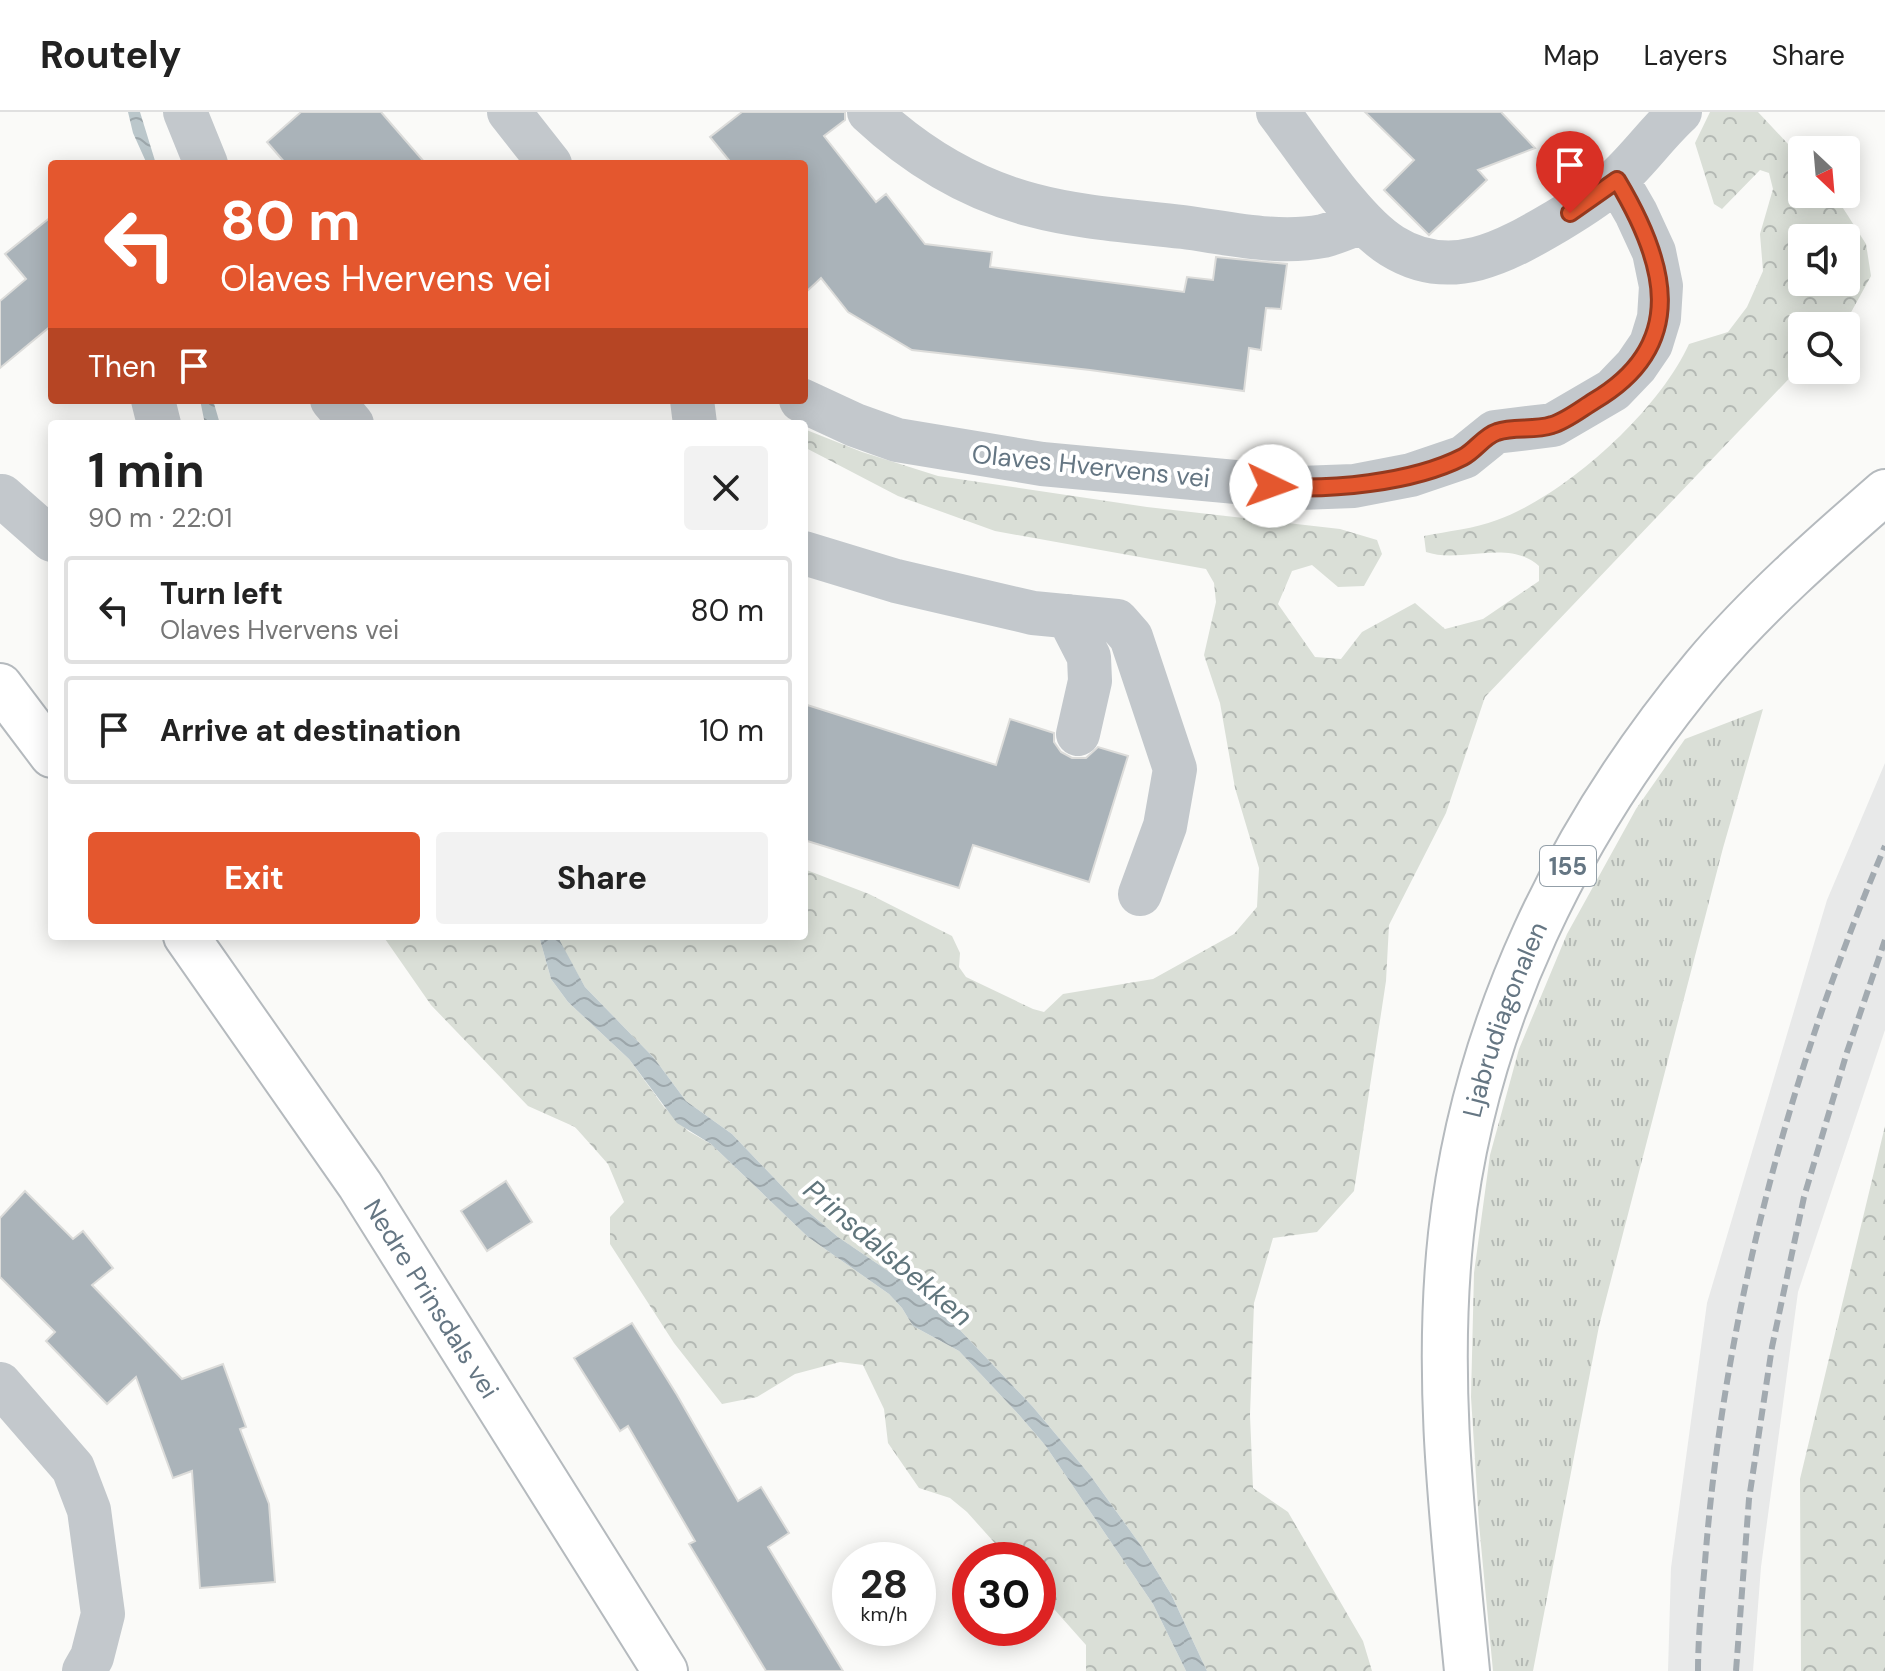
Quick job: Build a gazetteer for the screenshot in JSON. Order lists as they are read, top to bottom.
{
  "streets": {
    "main road": ["155", "Ljabrudiagonalen", "Nedre Prinsdals vei"],
    "street": ["Olaves Hvervens vei"]
  },
  "water": ["Prinsdalsbekken"],
  "north": "bottom right",
  "page": {
    "header": "Routely",
    "nav": ["Map", "Layers", "Share"],
    "turn": ["80 m", "Olaves Hvervens vei"],
    "then": "Then",
    "heading": ["1 min", "90 m · 22:01"],
    "list": [
      {
        "name": "Turn left",
        "note": "Olaves Hvervens vei",
        "value": "80 m"
      },
      {
        "name": "Arrive at destination",
        "value": "10 m"
      }
    ],
    "buttons": ["Exit", "Share"],
    "speed": "28 km/h",
    "limit": "30"
  }
}
